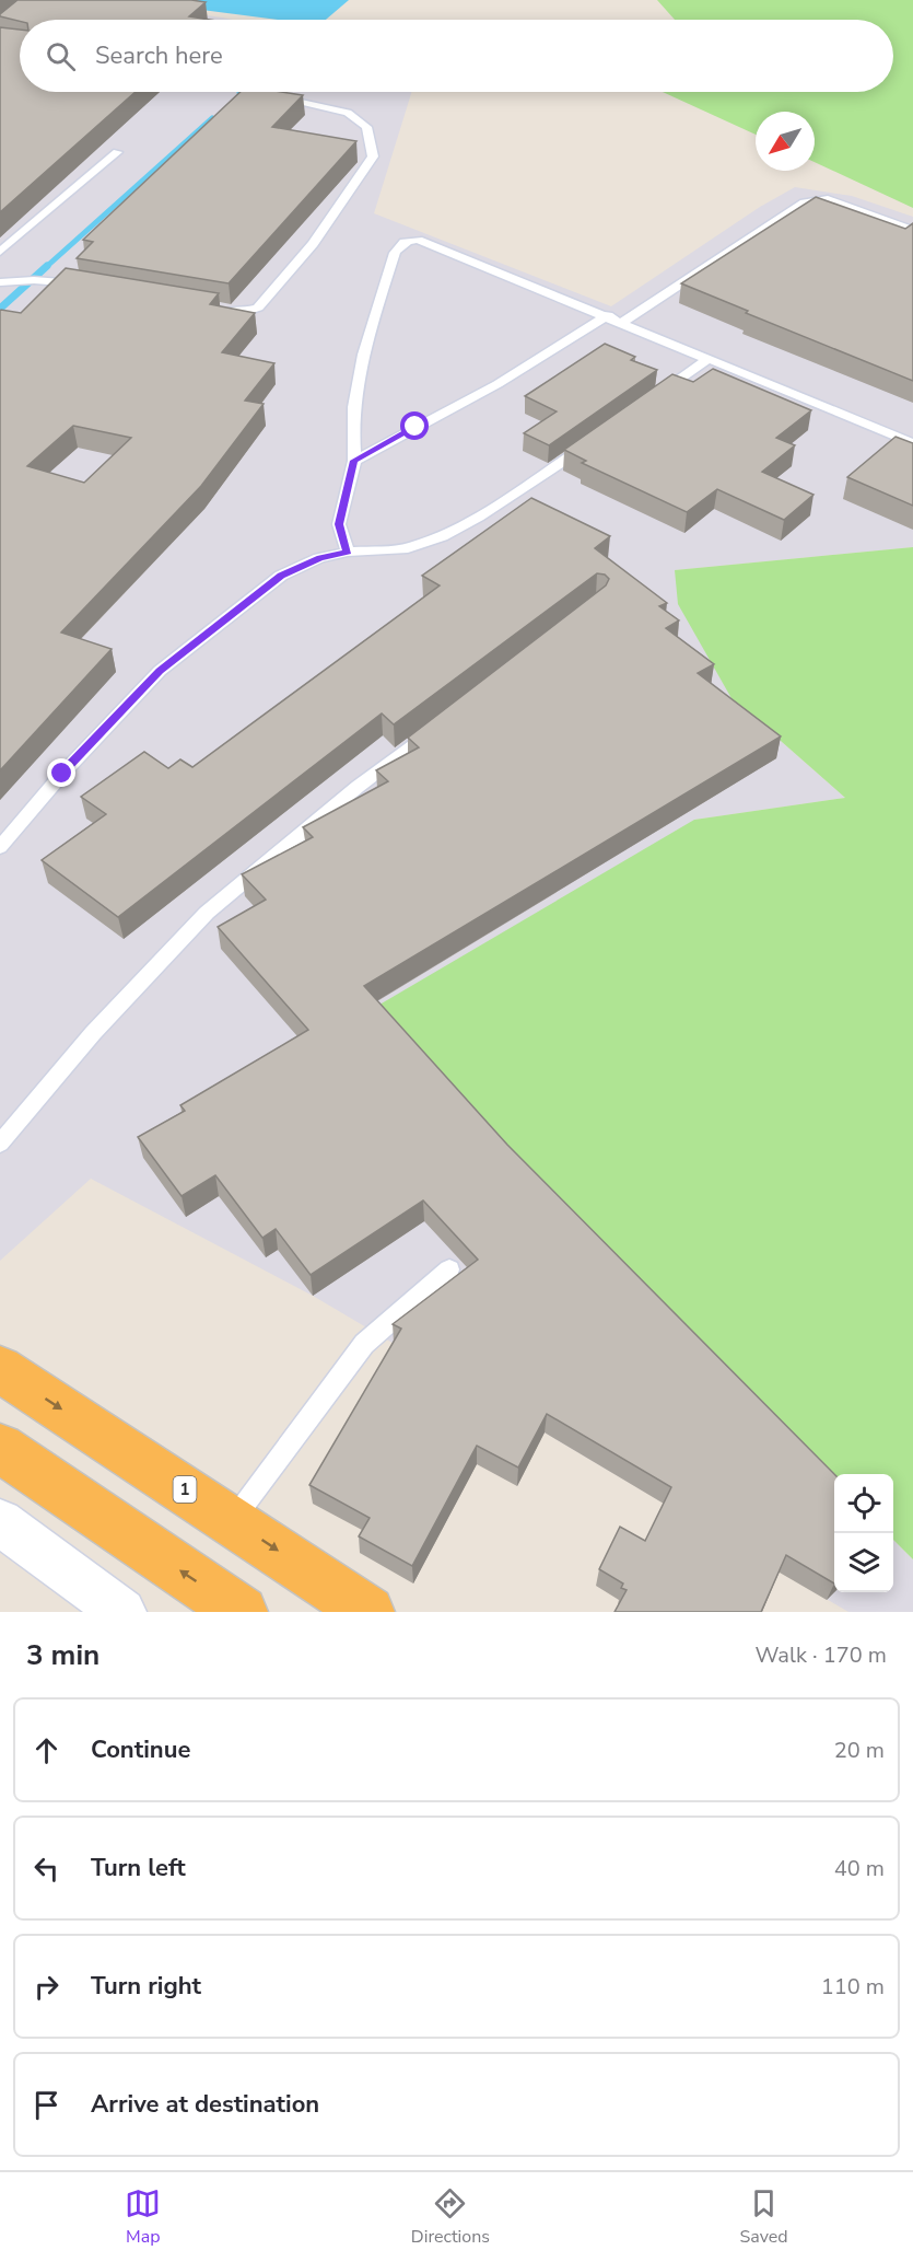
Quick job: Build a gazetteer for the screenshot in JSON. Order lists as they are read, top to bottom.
{
  "streets": {
    "highway": ["1"]
  },
  "north": "bottom left",
  "page": {
    "search": "Search here",
    "heading": ["3 min", "Walk · 170 m"],
    "list": [
      ["Continue", "20 m"],
      ["Turn left", "40 m"],
      ["Turn right", "110 m"],
      "Arrive at destination"
    ],
    "nav": ["Map", "Directions", "Saved"]
  }
}
